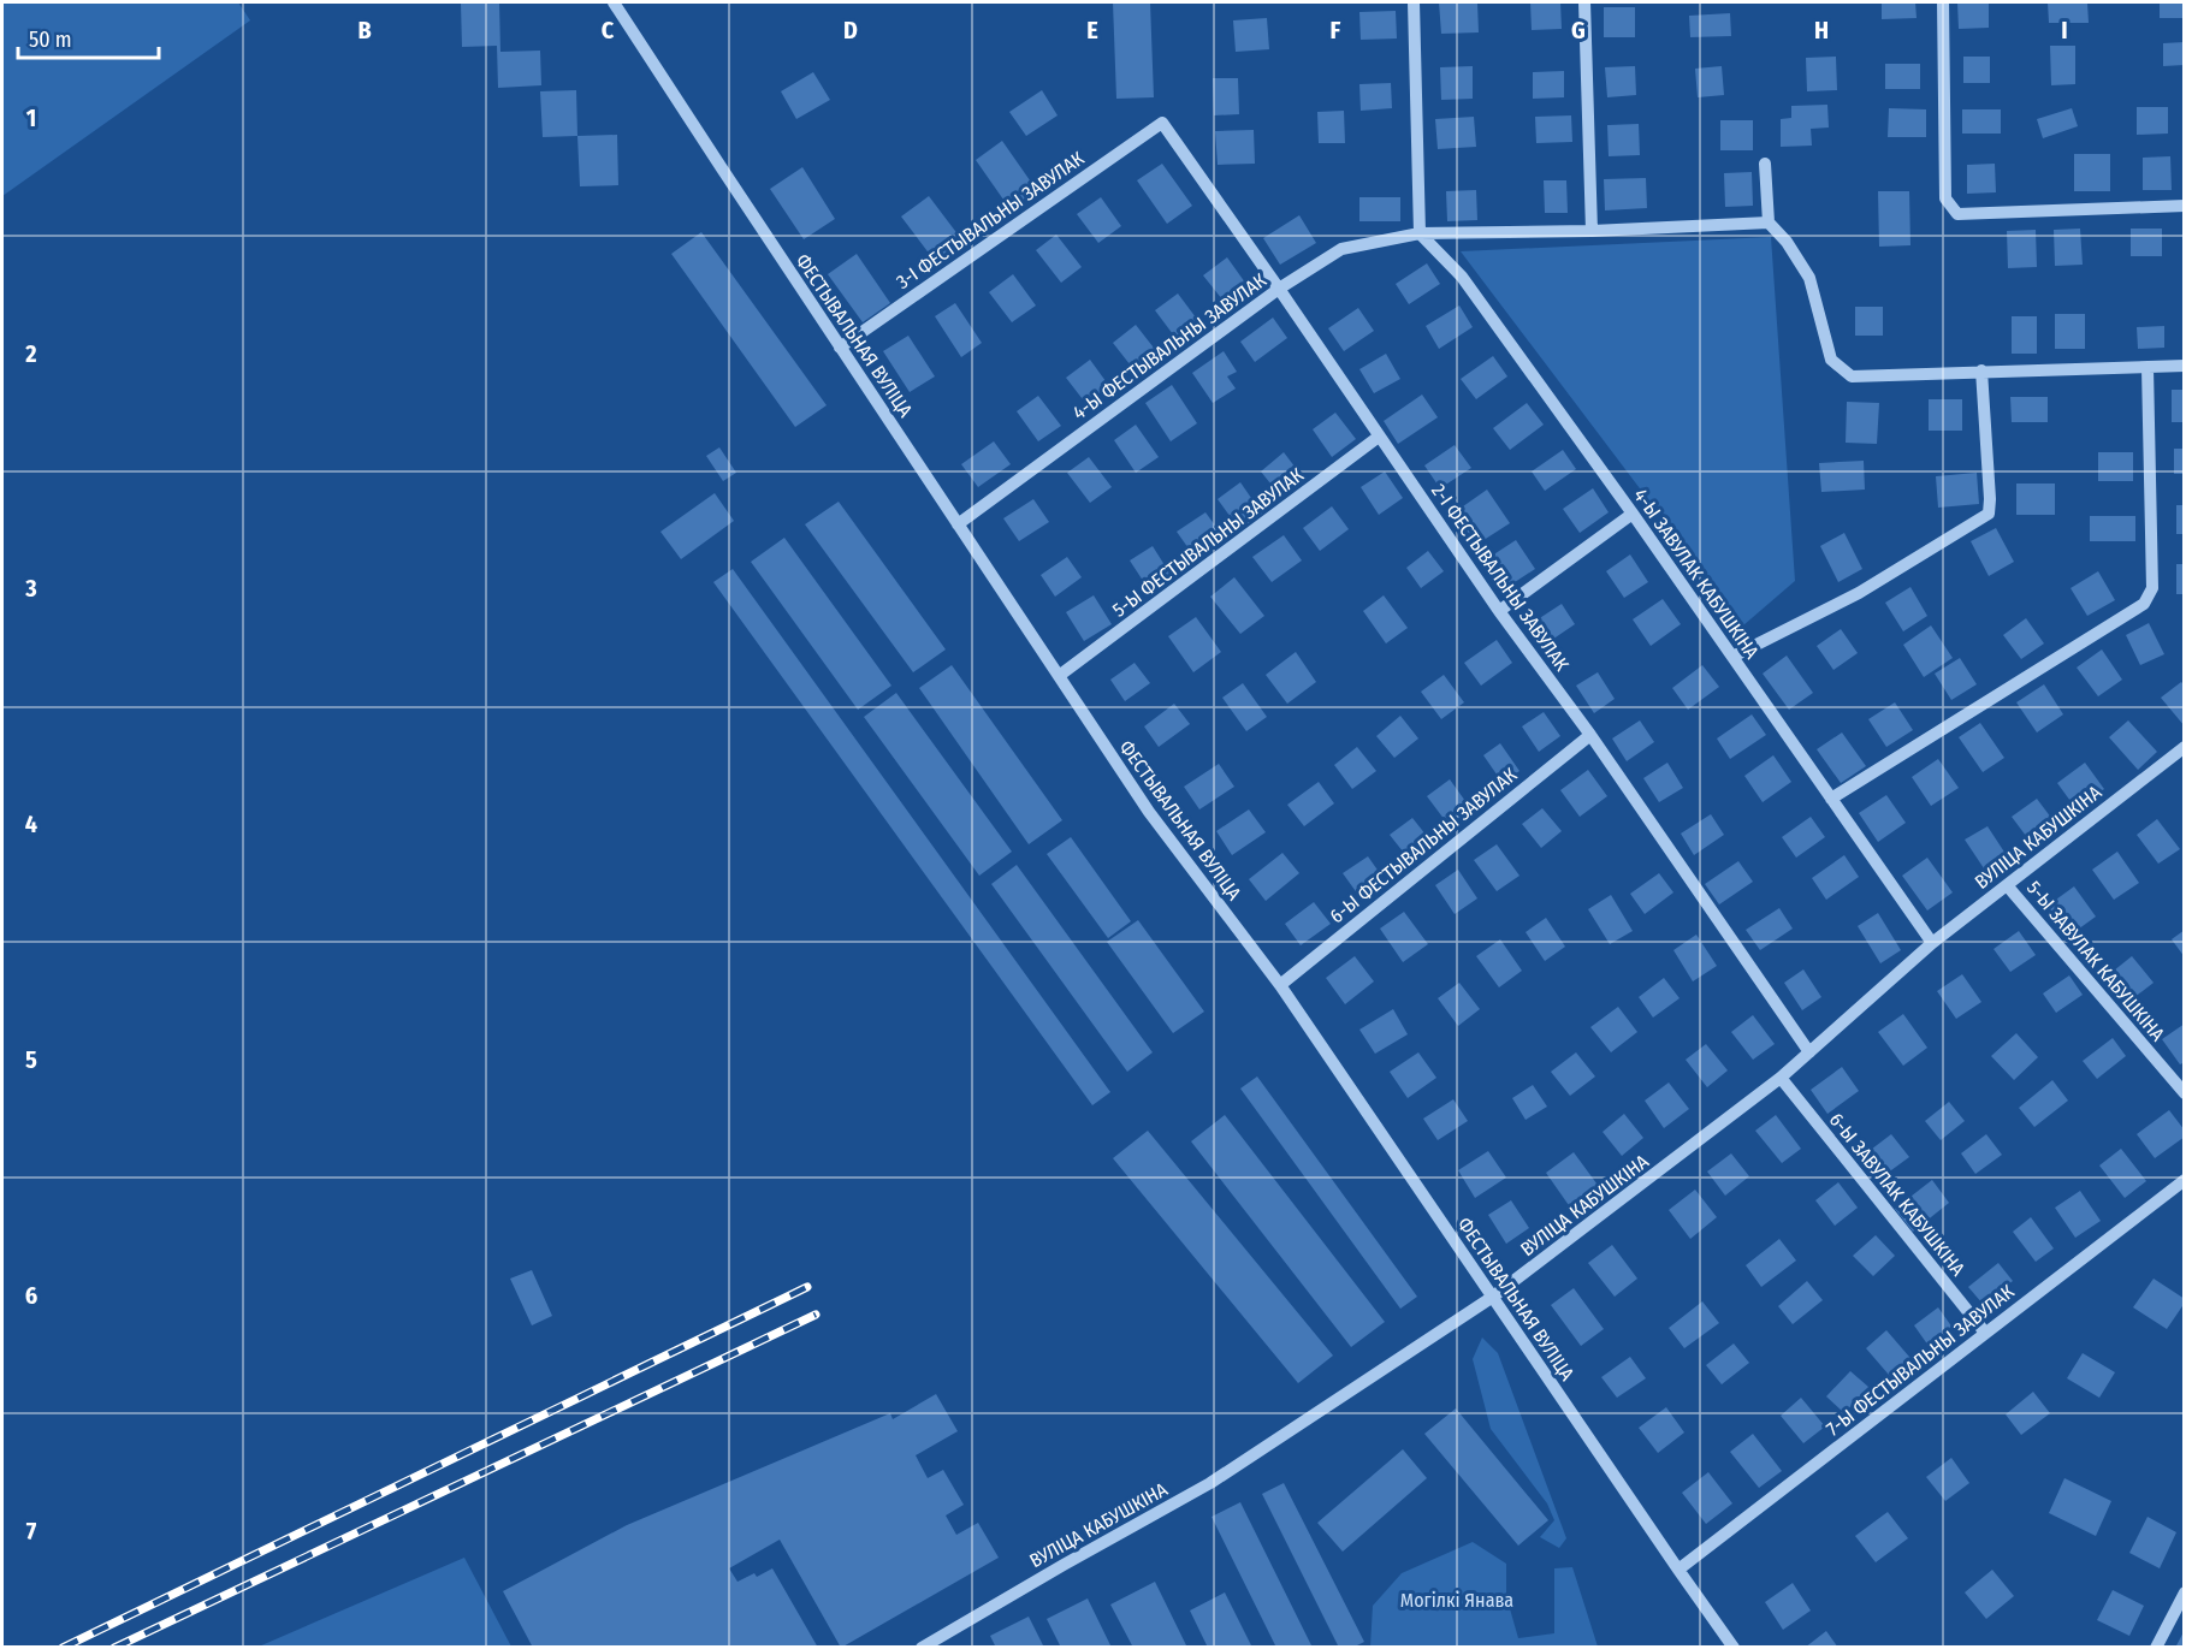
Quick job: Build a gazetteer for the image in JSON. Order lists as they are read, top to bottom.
{
  "streets": {
    "street": [
      "3-І ФЕСТЫВАЛЬНЫ ЗАВУЛАК",
      "ФЕСТЫВАЛЬНАЯ ВУЛІЦА",
      "4-Ы ФЕСТЫВАЛЬНЫ ЗАВУЛАК",
      "5-Ы ФЕСТЫВАЛЬНЫ ЗАВУЛАК",
      "4-Ы ЗАВУЛАК КАБУШКІНА",
      "2-І ФЕСТЫВАЛЬНЫ ЗАВУЛАК",
      "ВУЛІЦА КАБУШКІНА",
      "6-Ы ФЕСТЫВАЛЬНЫ ЗАВУЛАК",
      "5-Ы ЗАВУЛАК КАБУШКІНА",
      "6-Ы ЗАВУЛАК КАБУШКІНА",
      "7-Ы ФЕСТЫВАЛЬНЫ ЗАВУЛАК"
    ]
  },
  "crossings": [
    ["3-І ФЕСТЫВАЛЬНЫ ЗАВУЛАК", "ФЕСТЫВАЛЬНАЯ ВУЛІЦА"],
    ["3-І ФЕСТЫВАЛЬНЫ ЗАВУЛАК", "2-І ФЕСТЫВАЛЬНЫ ЗАВУЛАК"],
    ["ФЕСТЫВАЛЬНАЯ ВУЛІЦА", "4-Ы ФЕСТЫВАЛЬНЫ ЗАВУЛАК"],
    ["ФЕСТЫВАЛЬНАЯ ВУЛІЦА", "5-Ы ФЕСТЫВАЛЬНЫ ЗАВУЛАК"],
    ["ФЕСТЫВАЛЬНАЯ ВУЛІЦА", "ВУЛІЦА КАБУШКІНА"],
    ["ФЕСТЫВАЛЬНАЯ ВУЛІЦА", "6-Ы ФЕСТЫВАЛЬНЫ ЗАВУЛАК"],
    ["ФЕСТЫВАЛЬНАЯ ВУЛІЦА", "7-Ы ФЕСТЫВАЛЬНЫ ЗАВУЛАК"],
    ["4-Ы ФЕСТЫВАЛЬНЫ ЗАВУЛАК", "4-Ы ЗАВУЛАК КАБУШКІНА"],
    ["4-Ы ФЕСТЫВАЛЬНЫ ЗАВУЛАК", "2-І ФЕСТЫВАЛЬНЫ ЗАВУЛАК"],
    ["5-Ы ФЕСТЫВАЛЬНЫ ЗАВУЛАК", "2-І ФЕСТЫВАЛЬНЫ ЗАВУЛАК"],
    ["4-Ы ЗАВУЛАК КАБУШКІНА", "ВУЛІЦА КАБУШКІНА"],
    ["2-І ФЕСТЫВАЛЬНЫ ЗАВУЛАК", "ВУЛІЦА КАБУШКІНА"],
    ["2-І ФЕСТЫВАЛЬНЫ ЗАВУЛАК", "6-Ы ФЕСТЫВАЛЬНЫ ЗАВУЛАК"],
    ["ВУЛІЦА КАБУШКІНА", "5-Ы ЗАВУЛАК КАБУШКІНА"],
    ["ВУЛІЦА КАБУШКІНА", "6-Ы ЗАВУЛАК КАБУШКІНА"],
    ["6-Ы ЗАВУЛАК КАБУШКІНА", "7-Ы ФЕСТЫВАЛЬНЫ ЗАВУЛАК"]
  ],
  "parks": ["Могілкі Янава"],
  "scale_bar": "50 m",
  "grid": {
    "columns": [
      "B",
      "C",
      "D",
      "E",
      "F",
      "G",
      "H",
      "I"
    ],
    "rows": [
      "1",
      "2",
      "3",
      "4",
      "5",
      "6",
      "7"
    ]
  }
}
